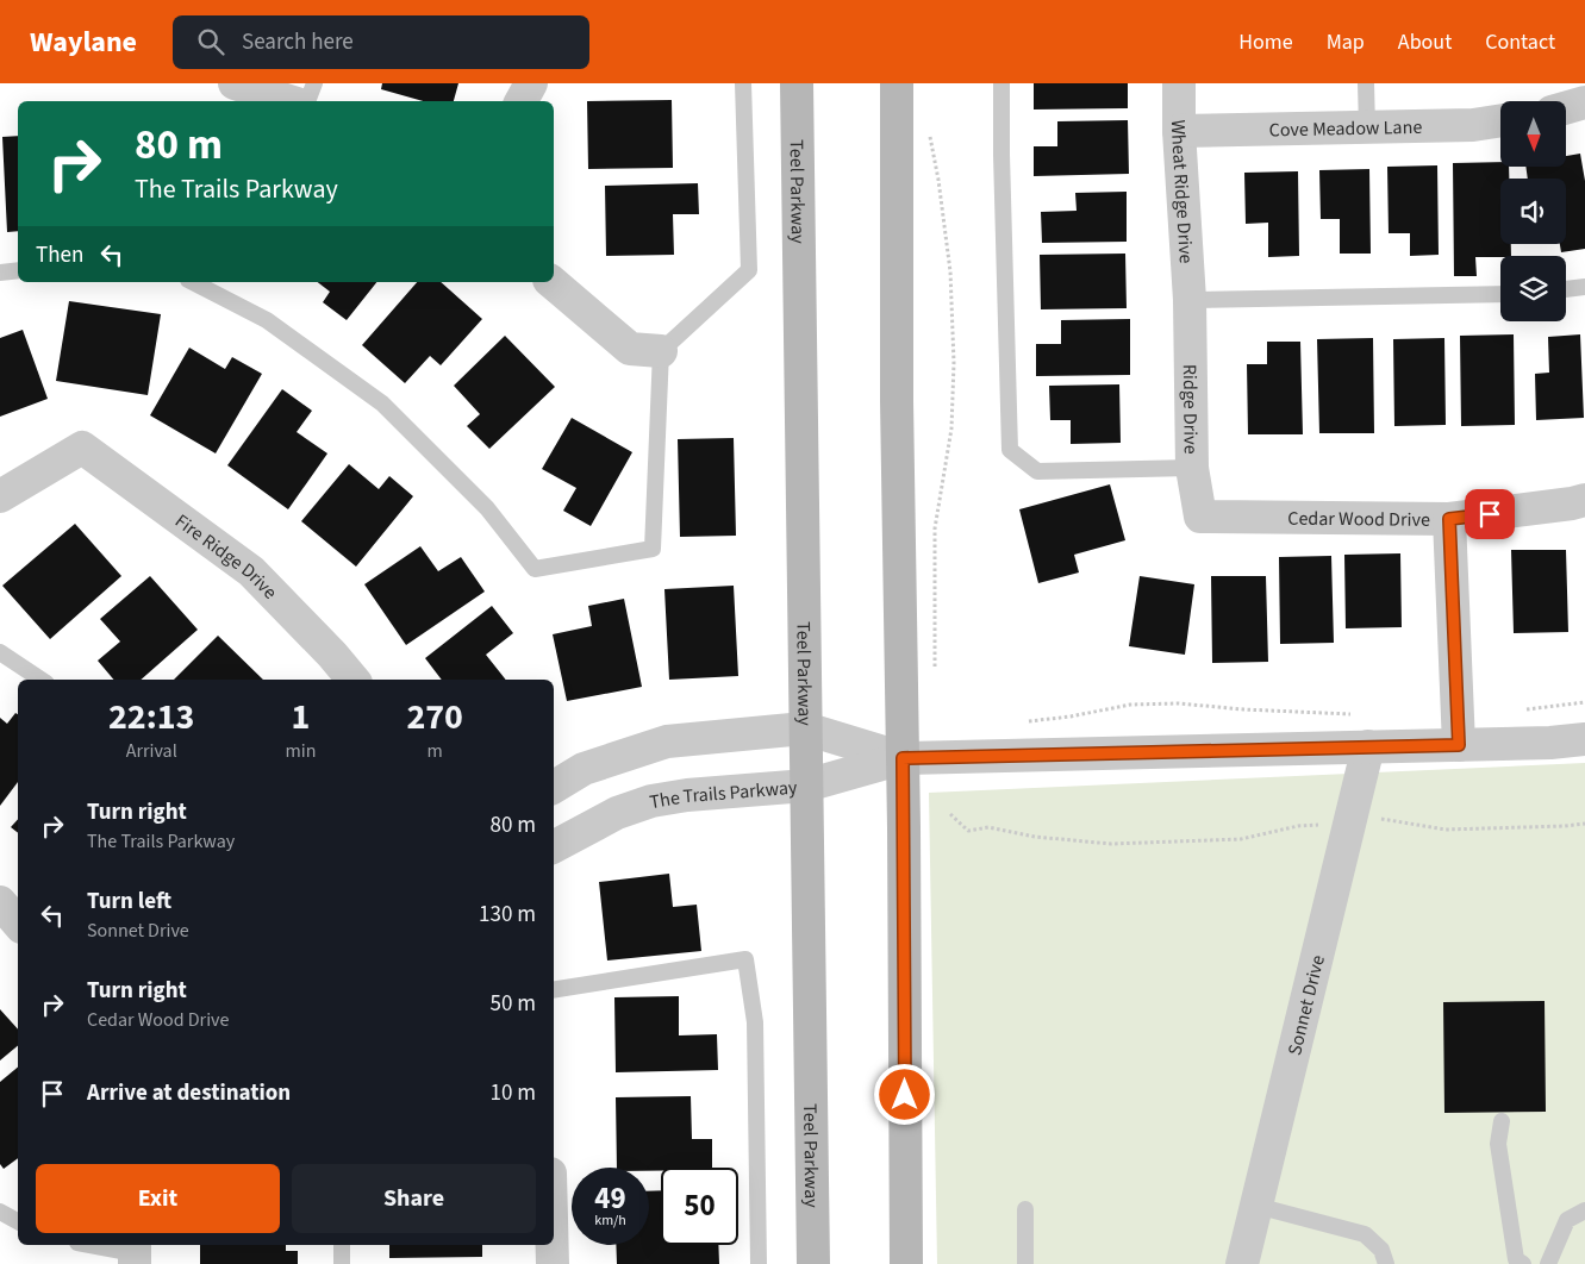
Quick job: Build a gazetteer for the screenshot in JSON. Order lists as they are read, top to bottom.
{
  "streets": {
    "main road": ["Teel Parkway"],
    "street": [
      "Cove Meadow Lane",
      "Wheat Ridge Drive",
      "Ridge Drive",
      "Cedar Wood Drive",
      "Fire Ridge Drive",
      "The Trails Parkway",
      "Sonnet Drive"
    ]
  },
  "crossings": [
    ["Cove Meadow Lane", "Wheat Ridge Drive"],
    ["Teel Parkway", "The Trails Parkway"],
    ["Wheat Ridge Drive", "Ridge Drive"],
    ["Ridge Drive", "Cedar Wood Drive"],
    ["The Trails Parkway", "Sonnet Drive"]
  ],
  "north": "bottom",
  "page": {
    "header": "Waylane",
    "search": "Search here",
    "nav": [
      "Home",
      "Map",
      "About",
      "Contact"
    ],
    "turn": ["80 m", "The Trails Parkway"],
    "then": "Then",
    "eta": [
      "22:13",
      "Arrival",
      "1",
      "min",
      "270",
      "m"
    ],
    "list": [
      {
        "name": "Turn right",
        "note": "The Trails Parkway",
        "value": "80 m"
      },
      {
        "name": "Turn left",
        "note": "Sonnet Drive",
        "value": "130 m"
      },
      {
        "name": "Turn right",
        "note": "Cedar Wood Drive",
        "value": "50 m"
      },
      {
        "name": "Arrive at destination",
        "value": "10 m"
      }
    ],
    "buttons": ["Exit", "Share"],
    "speed": "49 km/h",
    "limit": "50"
  }
}
